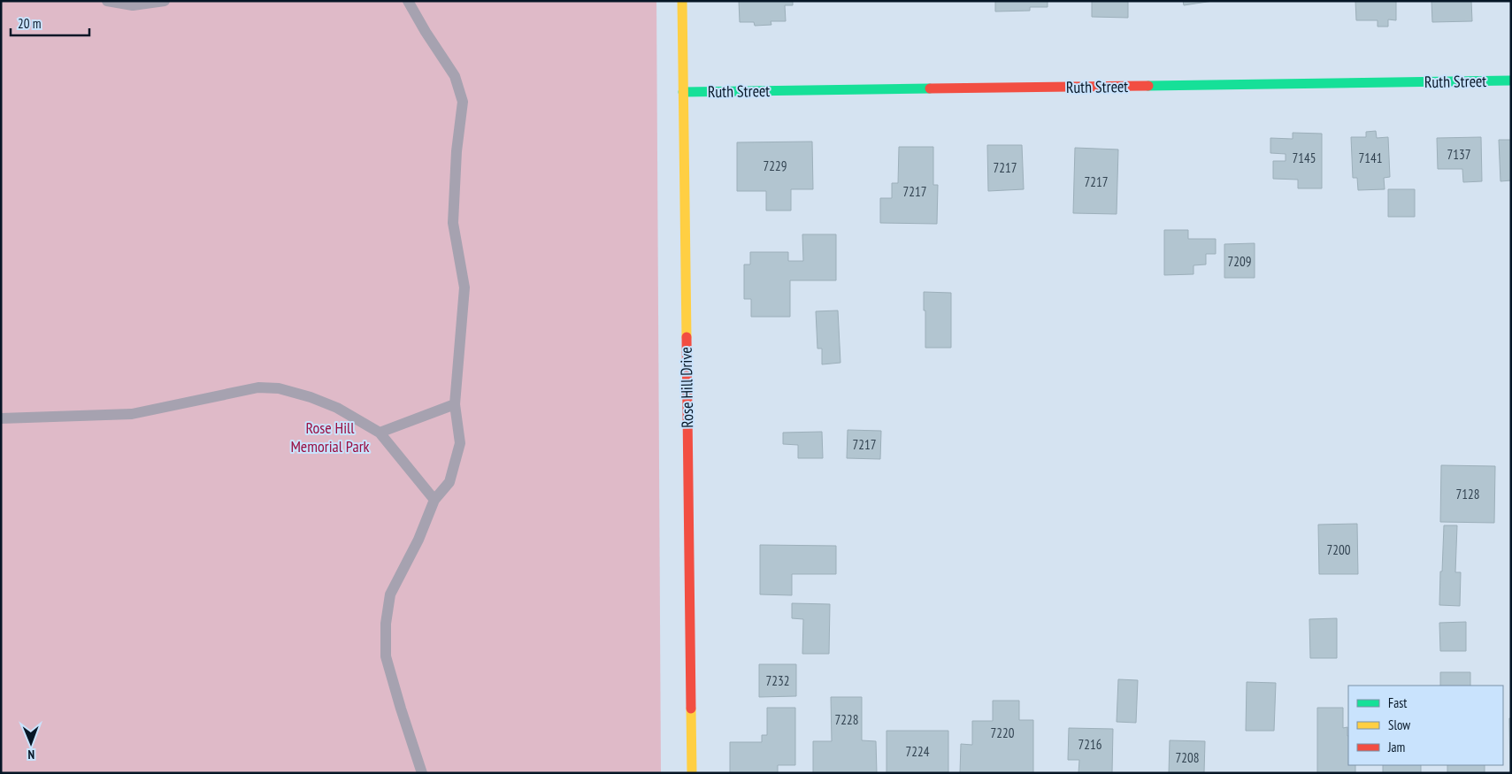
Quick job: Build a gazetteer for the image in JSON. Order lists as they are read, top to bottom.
{
  "streets": {
    "street": ["Ruth Street", "Rose Hill Drive"]
  },
  "crossings": [
    ["Ruth Street", "Rose Hill Drive"]
  ],
  "parks": ["Rose Hill Memorial Park"],
  "house_numbers": [
    "7137",
    "7145",
    "7141",
    "7229",
    "7217",
    "7217",
    "7217",
    "7209",
    "7217",
    "7128",
    "7200",
    "7232",
    "7228",
    "7220",
    "7216",
    "7224",
    "7208"
  ],
  "legend": ["Fast", "Slow", "Jam"],
  "scale_bar": "20 m",
  "north": "bottom"
}
